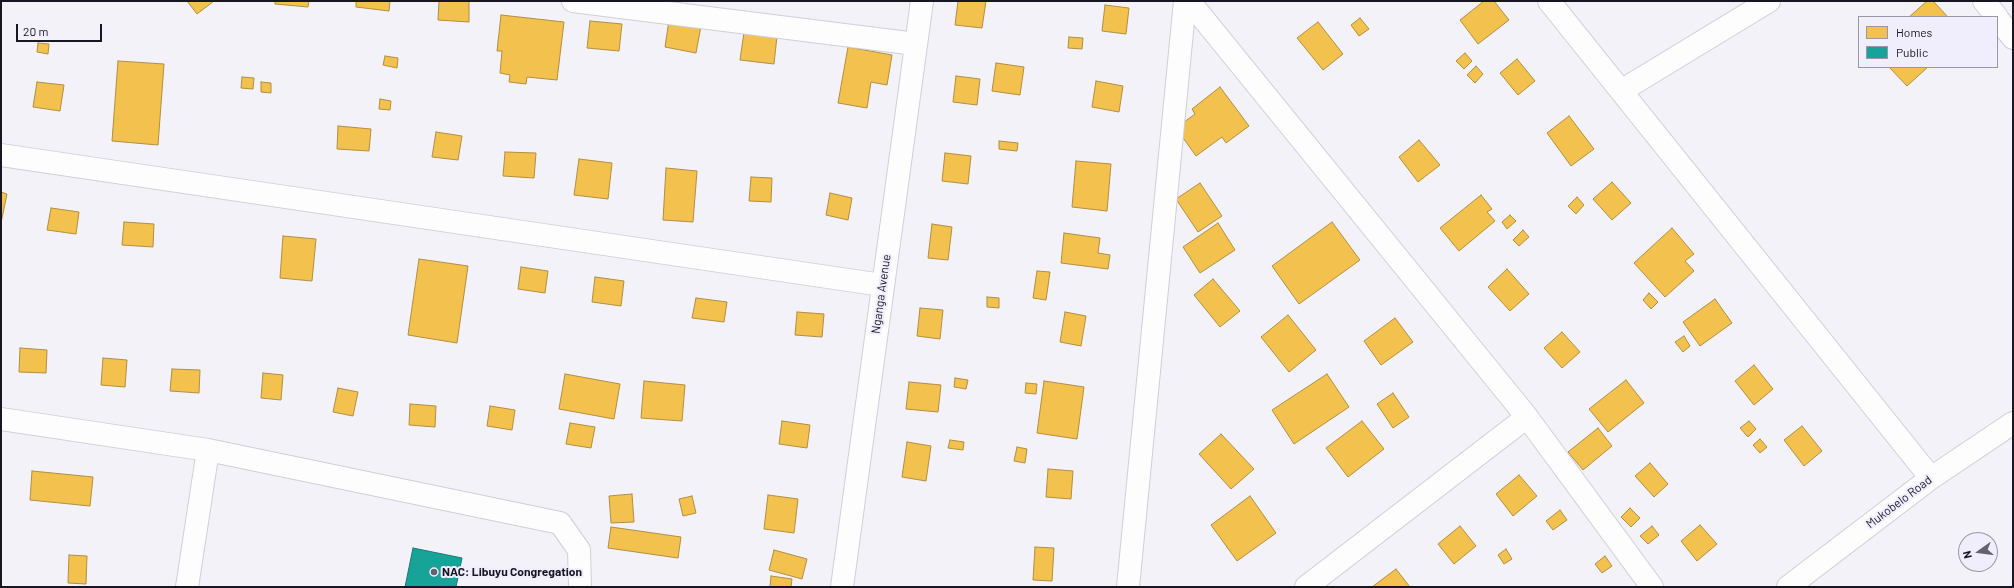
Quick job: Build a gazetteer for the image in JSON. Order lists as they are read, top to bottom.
{
  "streets": {
    "street": ["Nganga Avenue", "Mukobelo Road"]
  },
  "places": ["NAC: Libuyu Congregation"],
  "legend": ["Homes", "Public"],
  "scale_bar": "20 m",
  "north": "left"
}
